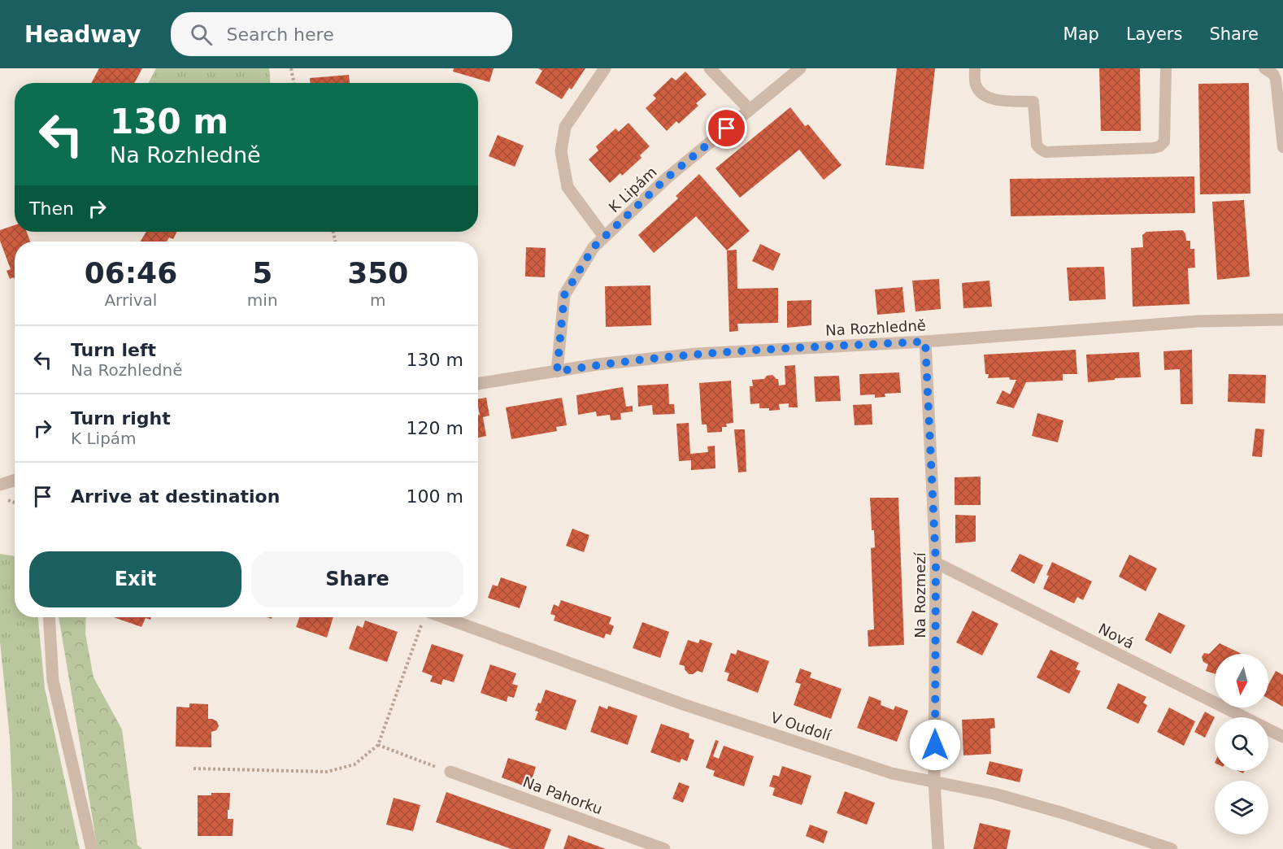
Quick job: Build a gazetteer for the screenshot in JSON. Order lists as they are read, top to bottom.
{
  "streets": {
    "street": [
      "K Lipám",
      "Na Rozhledně",
      "Na Rozmezí",
      "Nová",
      "V Oudolí",
      "Na Pahorku"
    ]
  },
  "crossings": [
    ["K Lipám", "Na Rozhledně"],
    ["Na Rozhledně", "Na Rozmezí"],
    ["Na Rozmezí", "Nová"],
    ["Na Rozmezí", "V Oudolí"]
  ],
  "north": "bottom",
  "page": {
    "header": "Headway",
    "search": "Search here",
    "nav": ["Map", "Layers", "Share"],
    "turn": ["130 m", "Na Rozhledně"],
    "then": "Then",
    "eta": [
      "06:46",
      "Arrival",
      "5",
      "min",
      "350",
      "m"
    ],
    "list": [
      {
        "name": "Turn left",
        "note": "Na Rozhledně",
        "value": "130 m"
      },
      {
        "name": "Turn right",
        "note": "K Lipám",
        "value": "120 m"
      },
      {
        "name": "Arrive at destination",
        "value": "100 m"
      }
    ],
    "buttons": ["Exit", "Share"]
  }
}
